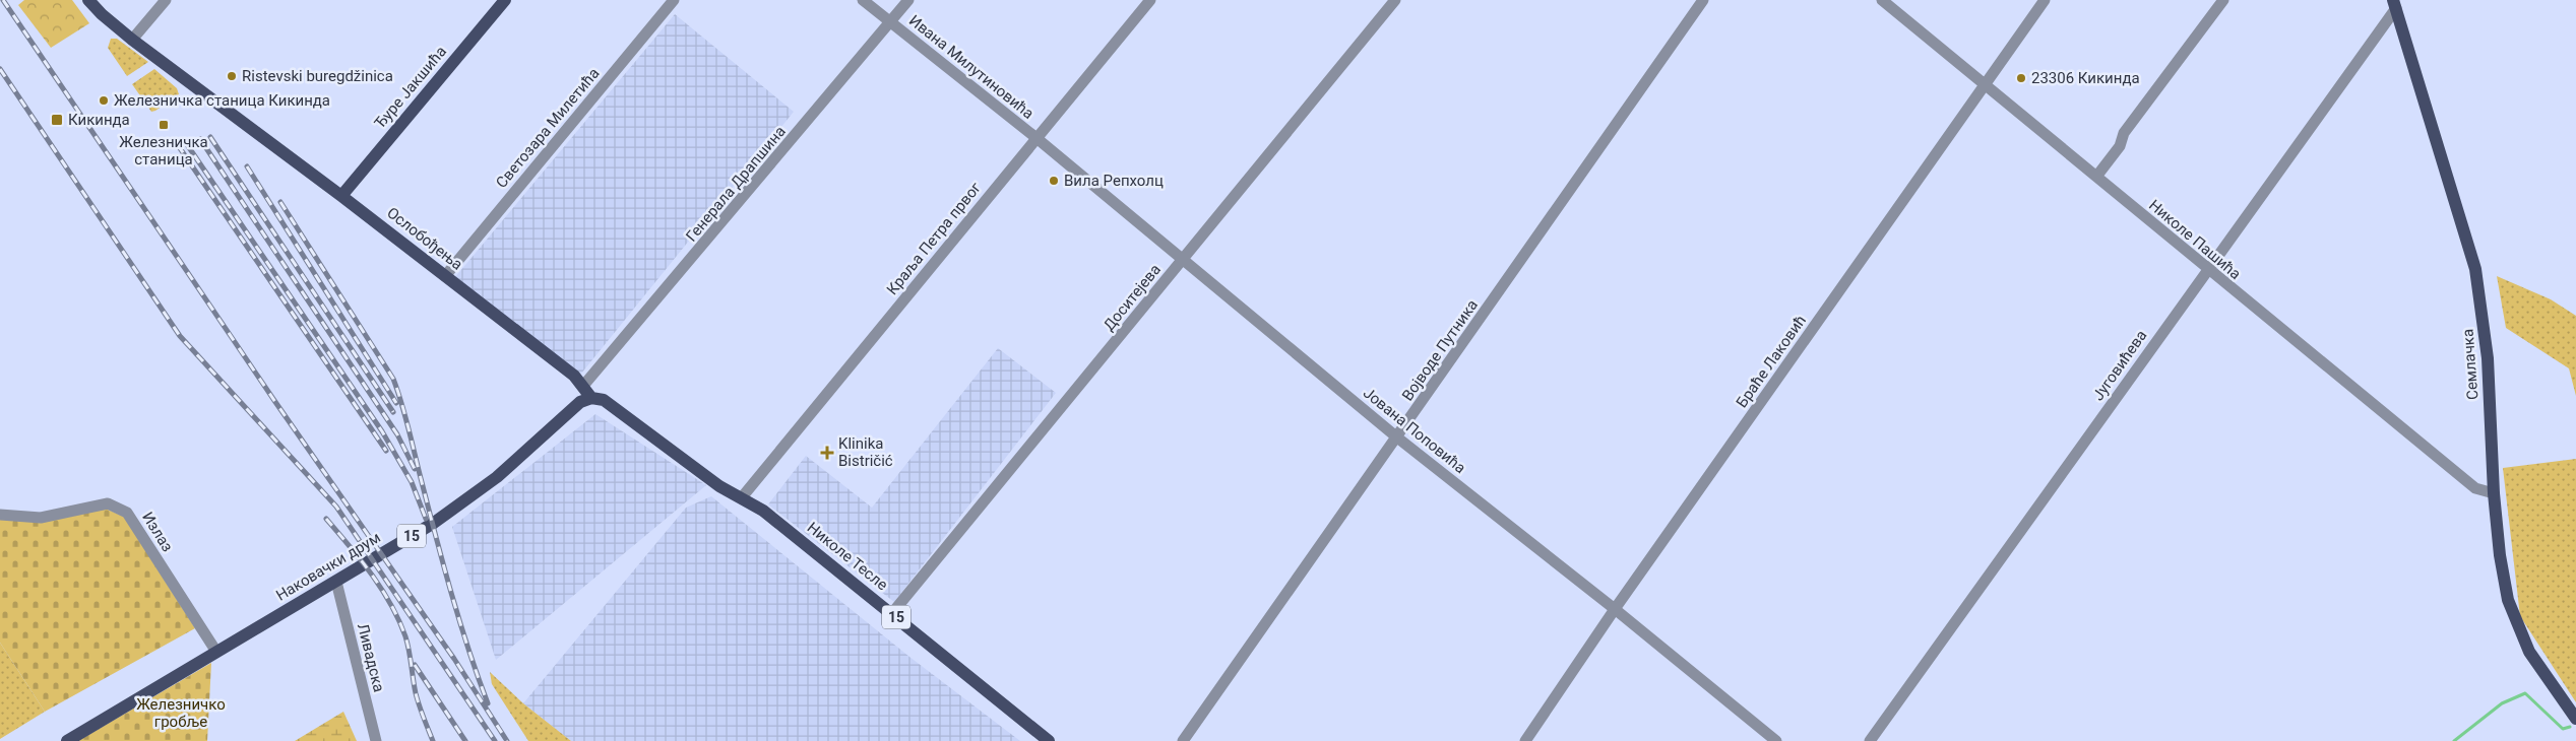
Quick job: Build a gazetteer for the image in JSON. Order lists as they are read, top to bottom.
{
  "streets": {
    "main road": [
      "Ђуре Јакшића",
      "Ослобођења",
      "Семлачка",
      "15",
      "Николе Тесле",
      "Наковачки друм"
    ],
    "street": [
      "Ивана Милутиновића",
      "Светозара Милетића",
      "Генерала Драпшина",
      "Краља Петра првог",
      "Николе Пашића",
      "Доситејева",
      "Војводе Путника",
      "Браће Лаковић",
      "Југовићева",
      "Јована Поповића",
      "Излаз",
      "Ливадска"
    ]
  },
  "crossings": [
    ["Ивана Милутиновића", "Генерала Драпшина"],
    ["Ивана Милутиновића", "Краља Петра првог"],
    ["Ивана Милутиновића", "Јована Поповића"],
    ["Ђуре Јакшића", "Ослобођења"],
    ["Светозара Милетића", "Ослобођења"],
    ["Генерала Драпшина", "Ослобођења"],
    ["Ослобођења", "15"],
    ["Ослобођења", "Наковачки друм"],
    ["Краља Петра првог", "Јована Поповића"],
    ["Краља Петра првог", "15"],
    ["Краља Петра првог", "Николе Тесле"],
    ["Николе Пашића", "Браће Лаковић"],
    ["Николе Пашића", "Семлачка"],
    ["Николе Пашића", "Југовићева"],
    ["Доситејева", "Јована Поповића"],
    ["Доситејева", "Николе Тесле"],
    ["Војводе Путника", "Јована Поповића"],
    ["Браће Лаковић", "Јована Поповића"],
    ["Семлачка", "Југовићева"],
    ["Излаз", "Наковачки друм"],
    ["15", "Николе Тесле"],
    ["15", "Наковачки друм"],
    ["Наковачки друм", "Ливадска"]
  ],
  "parks": ["Железничко гробље"],
  "places": {
    "other": [
      "Ristevski buregdžinica",
      "23306 Кикинда",
      "Железничка станица Кикинда",
      "Вила Репхолц"
    ],
    "transit": ["Кикинда", "Железничка станица"],
    "health": ["Klinika Bistričić"]
  }
}
